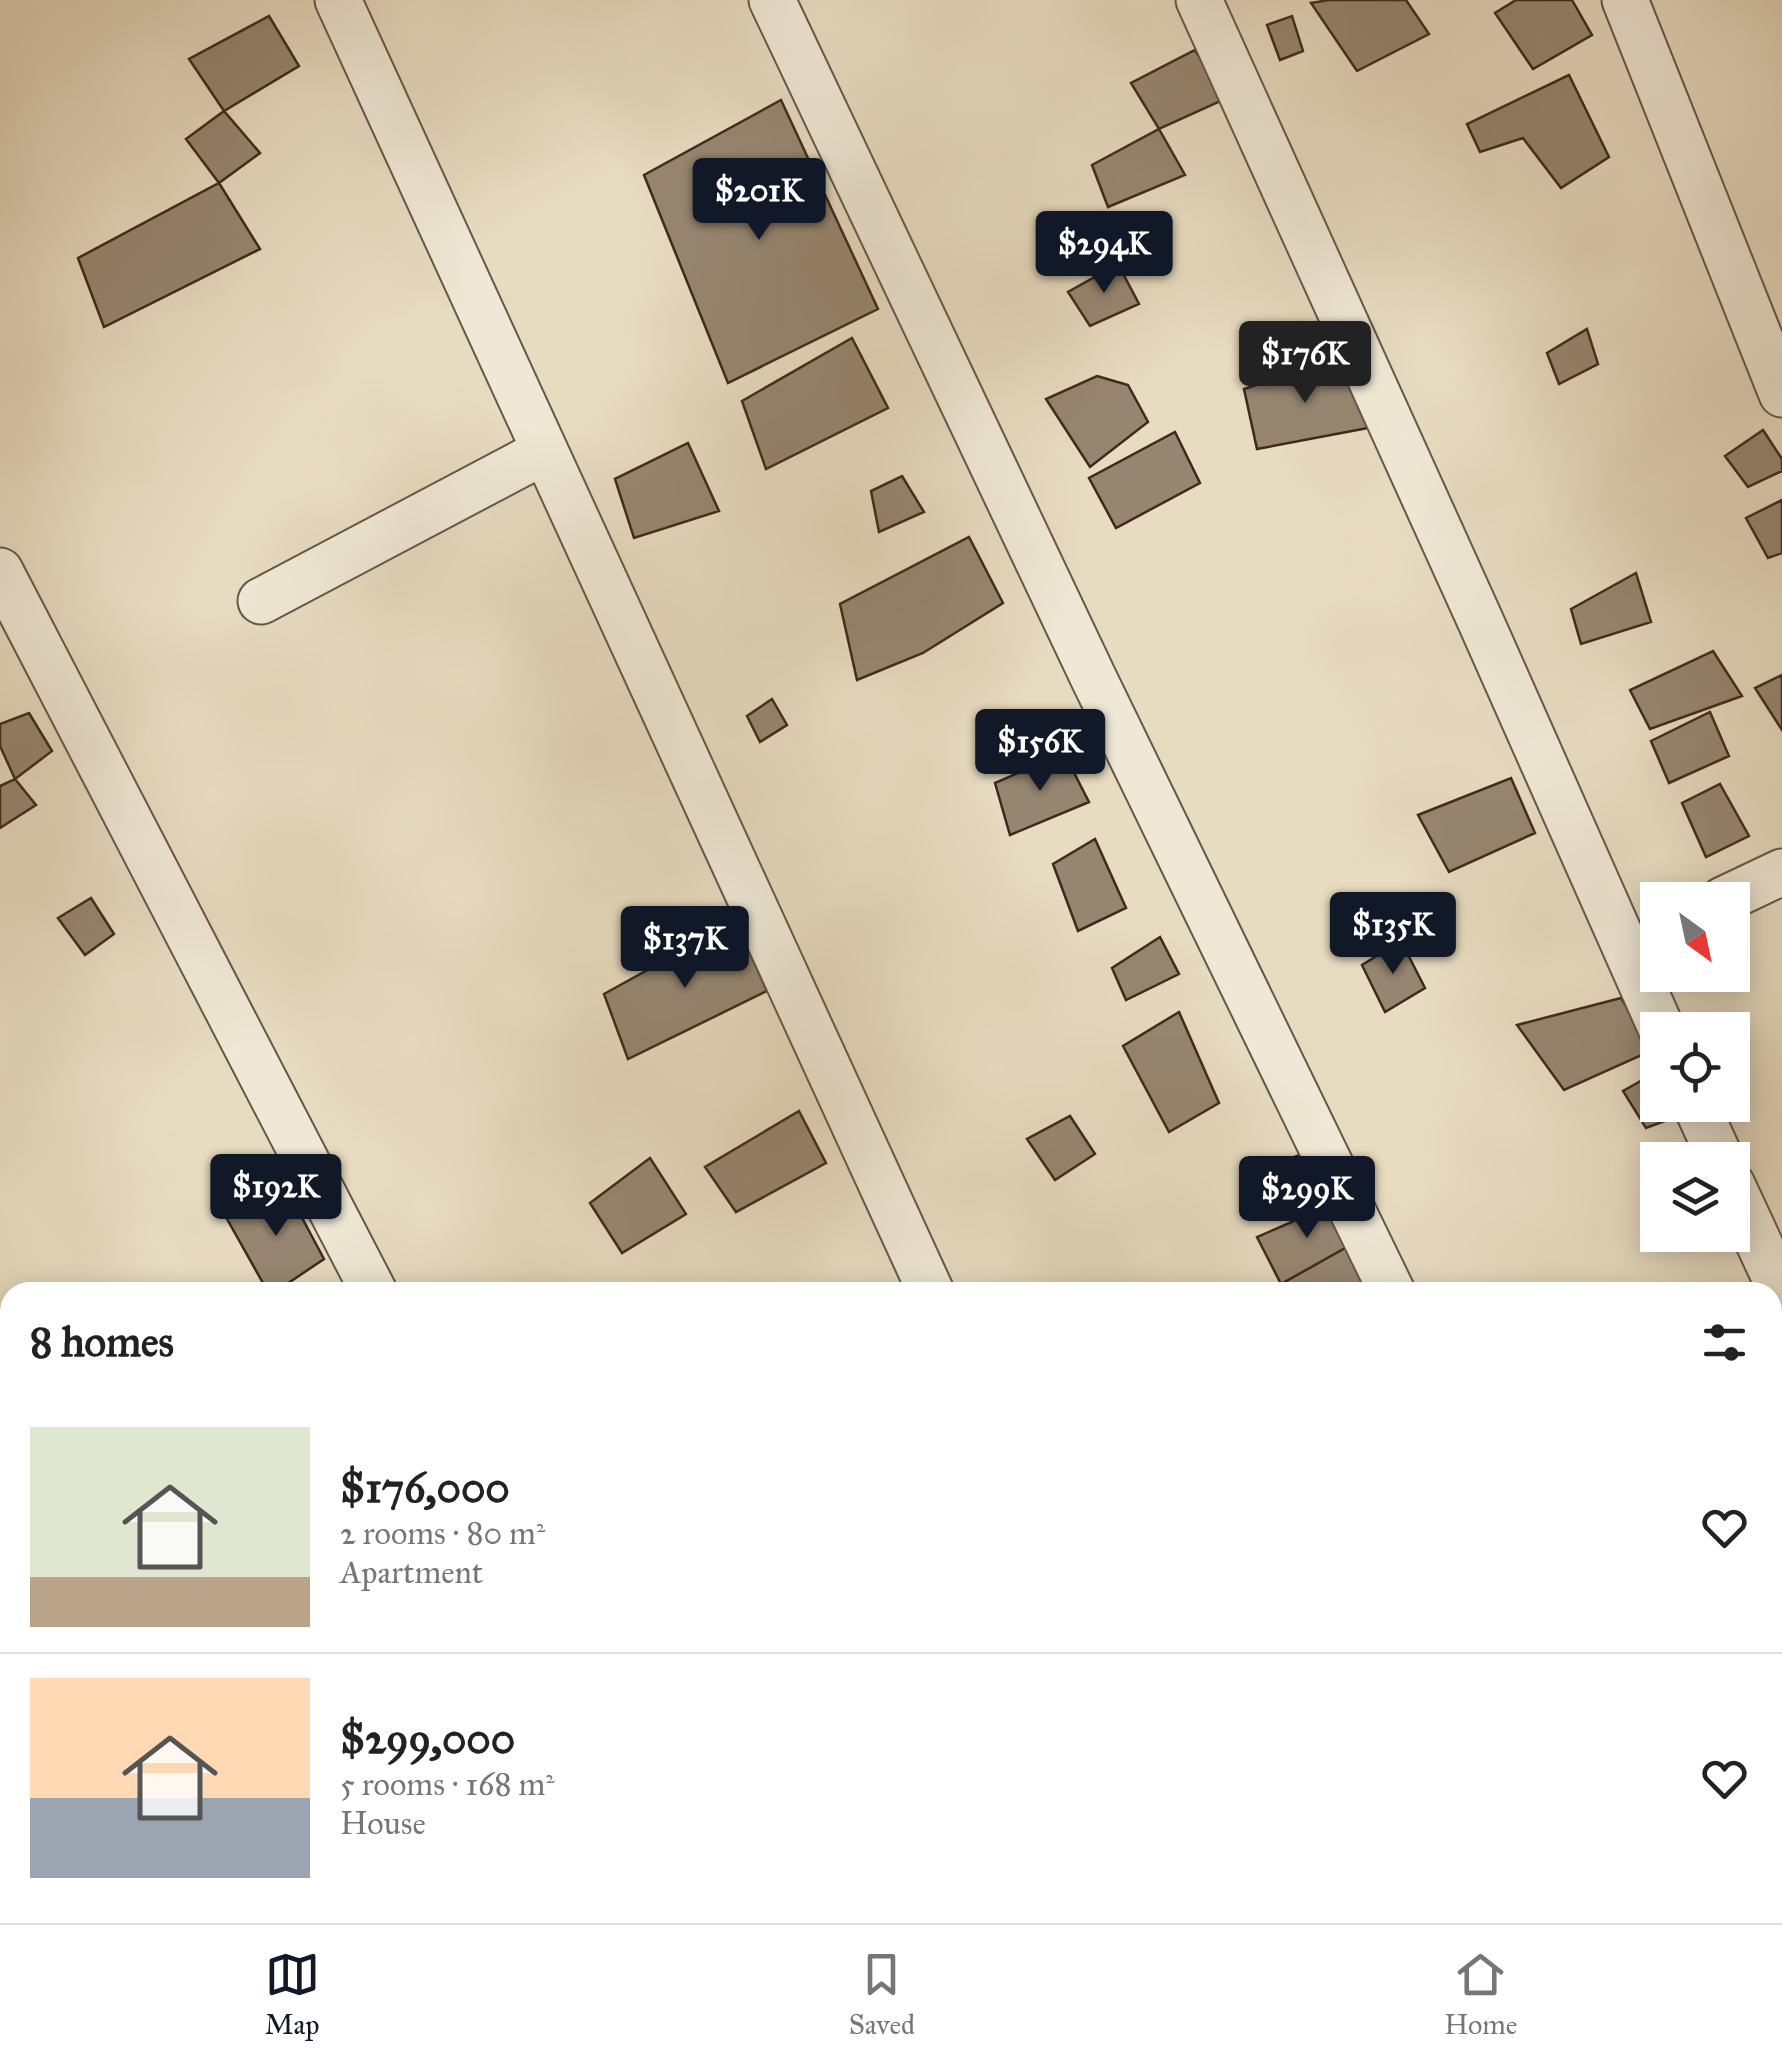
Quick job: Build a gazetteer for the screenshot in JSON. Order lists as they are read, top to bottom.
{
  "north": "bottom right",
  "page": {
    "price": [
      "$201K",
      "$294K",
      "$176K",
      "$156K",
      "$135K",
      "$137K",
      "$192K",
      "$299K"
    ],
    "heading": "8 homes",
    "list": [
      {
        "name": "$176,000",
        "note": "2 rooms · 80 m² · Apartment"
      },
      {
        "name": "$299,000",
        "note": "5 rooms · 168 m² · House"
      }
    ],
    "tabs": ["Map", "Saved", "Home"]
  }
}
